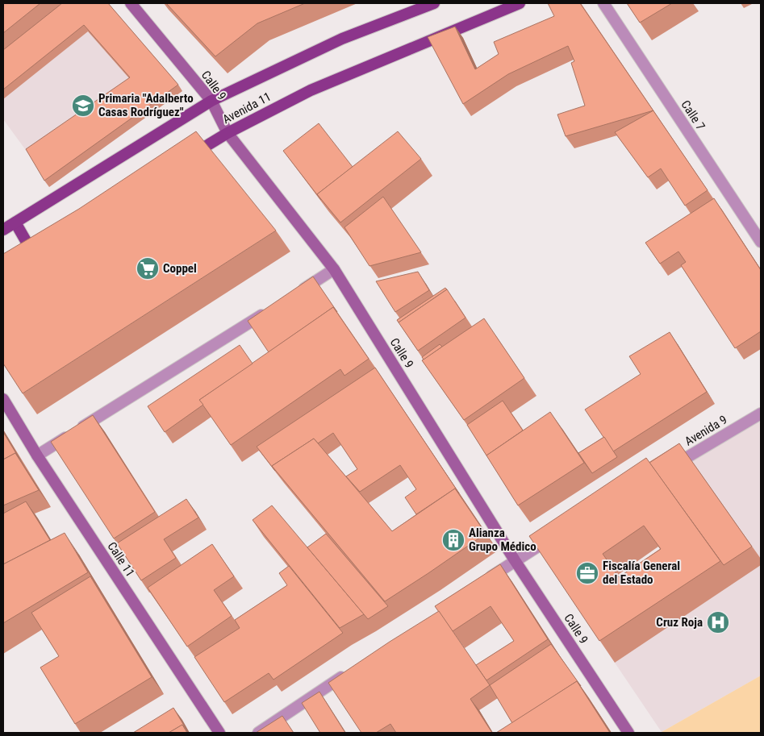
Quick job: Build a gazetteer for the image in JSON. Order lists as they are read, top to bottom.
{
  "streets": {
    "main road": ["Calle 9", "Avenida 11", "Calle 11"],
    "street": ["Calle 7", "Avenida 9"]
  },
  "crossings": [
    ["Calle 9", "Avenida 11"]
  ],
  "places": {
    "school or university": ["Primaria \"Adalberto Casas Rodríguez\""],
    "supermarket": ["Coppel"],
    "building": ["Alianza Grupo Médico"],
    "office": ["Fiscalía General del Estado"],
    "hospital": ["Cruz Roja"]
  }
}
